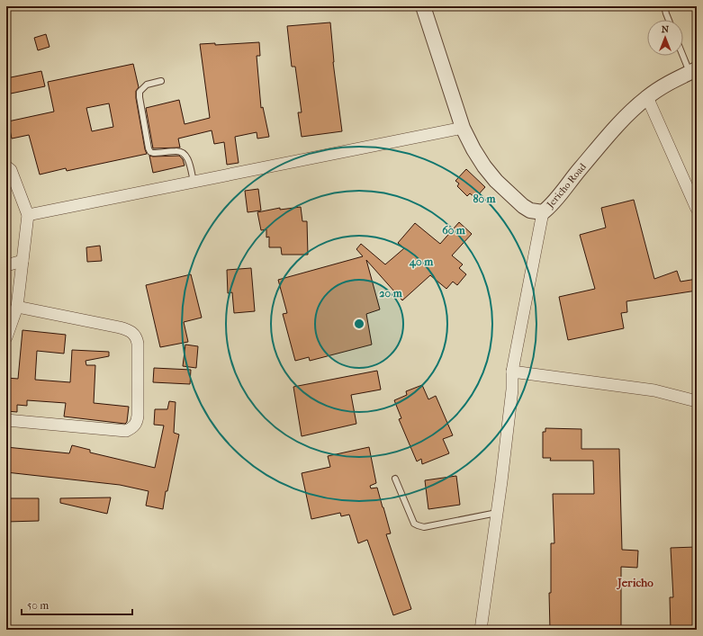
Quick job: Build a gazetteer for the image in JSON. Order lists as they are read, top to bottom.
{
  "streets": {
    "street": ["Jericho Road"]
  },
  "districts": ["Jericho"],
  "scale_bar": "50 m",
  "north": "top",
  "rings": [
    "80 m",
    "60 m",
    "40 m",
    "20 m"
  ]
}
